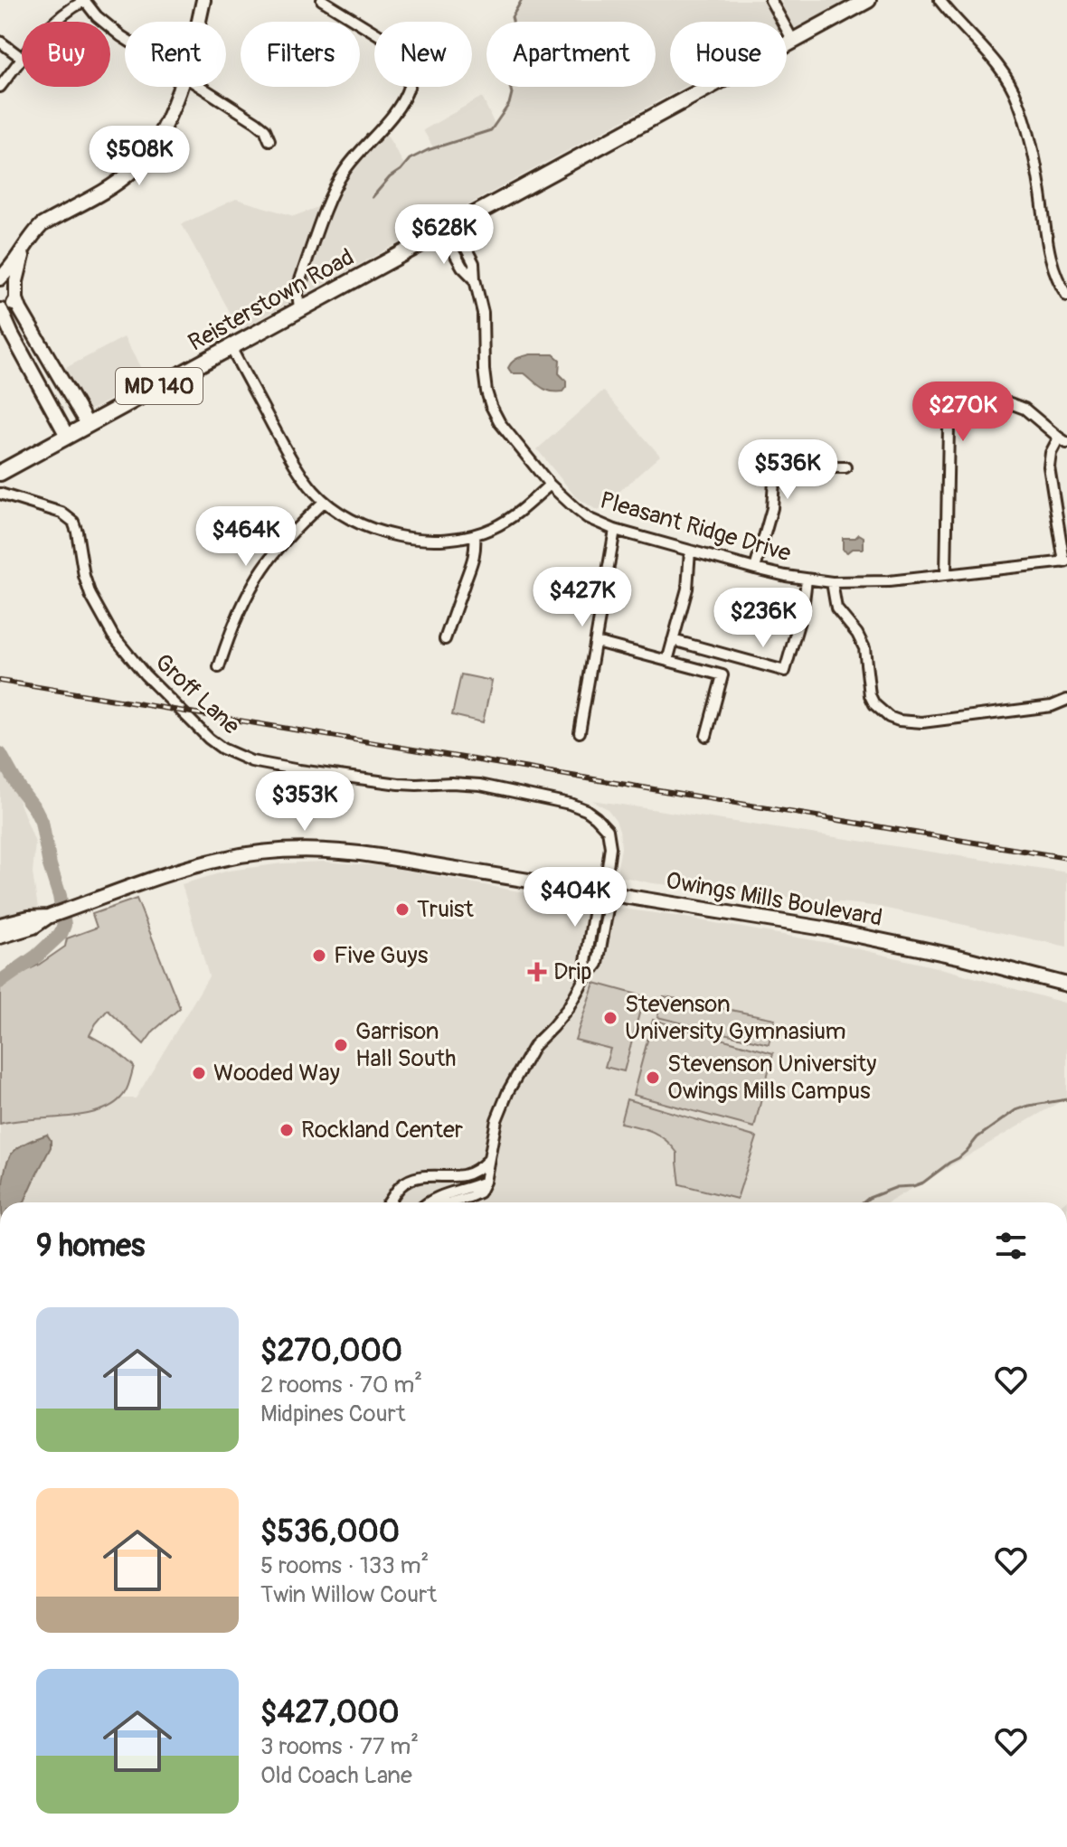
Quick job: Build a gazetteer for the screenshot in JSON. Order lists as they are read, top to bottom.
{
  "streets": {
    "main road": ["Reisterstown Road", "MD 140", "Owings Mills Boulevard"],
    "street": ["Pleasant Ridge Drive", "Groff Lane"]
  },
  "crossings": [
    ["Reisterstown Road", "Pleasant Ridge Drive"],
    ["Groff Lane", "Owings Mills Boulevard"]
  ],
  "places": {
    "other": [
      "Truist",
      "Five Guys",
      "Stevenson University Gymnasium",
      "Garrison Hall South",
      "Wooded Way",
      "Stevenson University Owings Mills Campus",
      "Rockland Center"
    ],
    "health": ["Drip"]
  },
  "page": {
    "chip": [
      "Buy",
      "Rent",
      "Filters",
      "New",
      "Apartment",
      "House"
    ],
    "price": [
      "$508K",
      "$628K",
      "$270K",
      "$536K",
      "$464K",
      "$427K",
      "$236K",
      "$353K",
      "$404K"
    ],
    "heading": "9 homes",
    "list": [
      {
        "name": "$270,000",
        "note": "2 rooms · 70 m² · Midpines Court"
      },
      {
        "name": "$536,000",
        "note": "5 rooms · 133 m² · Twin Willow Court"
      },
      {
        "name": "$427,000",
        "note": "3 rooms · 77 m² · Old Coach Lane"
      }
    ]
  }
}
